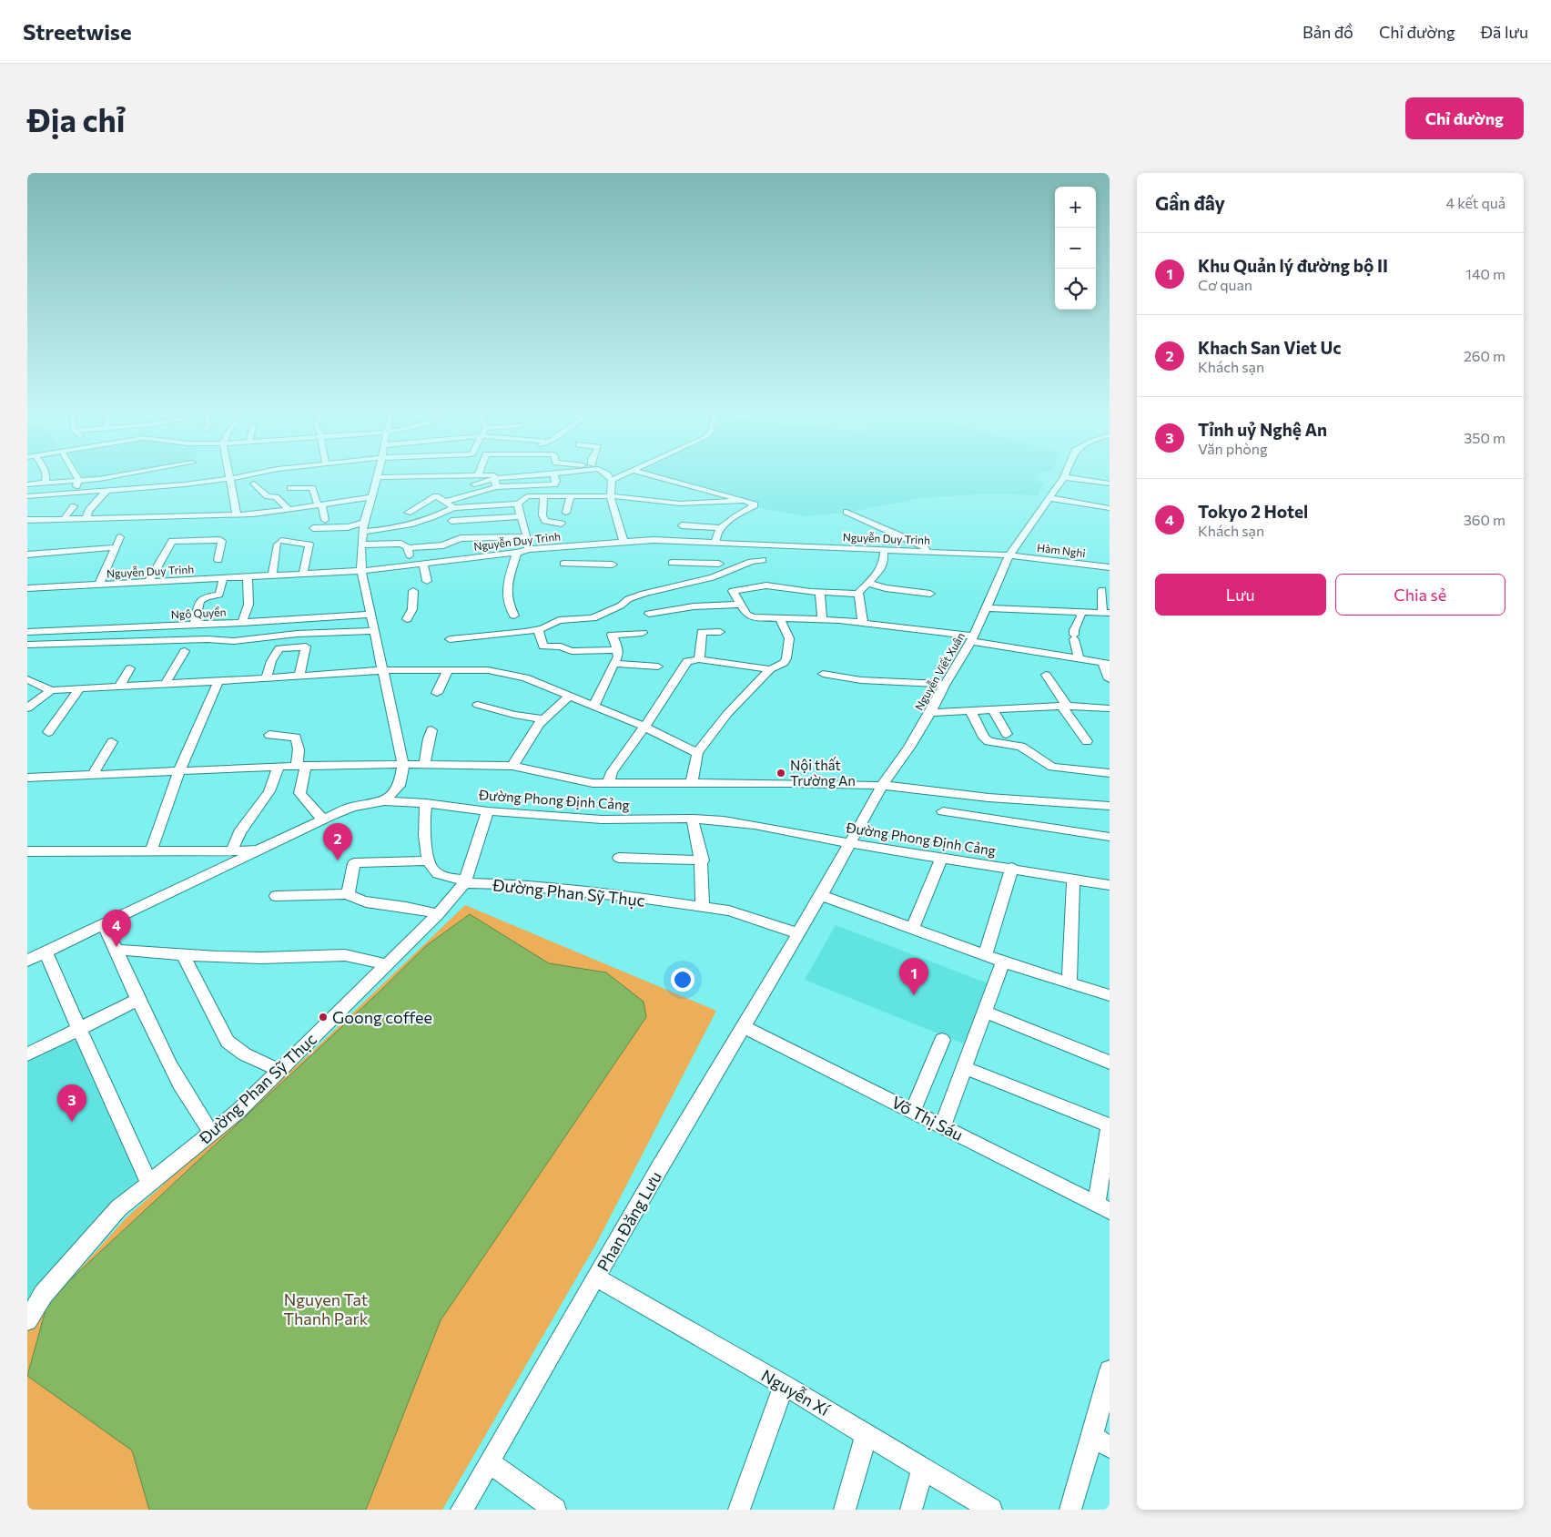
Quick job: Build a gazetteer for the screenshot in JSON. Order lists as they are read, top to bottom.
{
  "streets": {
    "street": [
      "Nguyễn Duy Trinh",
      "Hàm Nghi",
      "Ngô Quyền",
      "Nguyễn Viết Xuân",
      "Đường Phong Định Cảng",
      "Đường Phan Sỹ Thục",
      "Võ Thị Sáu",
      "Phan Đăng Lưu",
      "Nguyễn Xí"
    ]
  },
  "crossings": [
    ["Nguyễn Duy Trinh", "Hàm Nghi"],
    ["Nguyễn Duy Trinh", "Nguyễn Viết Xuân"],
    ["Hàm Nghi", "Nguyễn Viết Xuân"],
    ["Nguyễn Viết Xuân", "Đường Phong Định Cảng"],
    ["Nguyễn Viết Xuân", "Đường Phan Sỹ Thục"],
    ["Nguyễn Viết Xuân", "Phan Đăng Lưu"],
    ["Đường Phan Sỹ Thục", "Phan Đăng Lưu"],
    ["Võ Thị Sáu", "Phan Đăng Lưu"],
    ["Phan Đăng Lưu", "Nguyễn Xí"]
  ],
  "parks": ["Nguyen Tat Thanh Park"],
  "places": ["Nội thất Trường An", "Goong coffee"],
  "page": {
    "header": "Streetwise",
    "nav": ["Bản đồ", "Chỉ đường", "Đã lưu"],
    "buttons": [
      "Chỉ đường",
      ["Lưu", "Chia sẻ"]
    ],
    "title": "Địa chỉ",
    "heading": ["Gần đây", "4 kết quả"],
    "map_buttons": ["+", "−"],
    "list": [
      {
        "mark": "1",
        "name": "Khu Quản lý đường bộ II",
        "note": "Cơ quan",
        "value": "140 m"
      },
      {
        "mark": "2",
        "name": "Khach San Viet Uc",
        "note": "Khách sạn",
        "value": "260 m"
      },
      {
        "mark": "3",
        "name": "Tỉnh uỷ Nghệ An",
        "note": "Văn phòng",
        "value": "350 m"
      },
      {
        "mark": "4",
        "name": "Tokyo 2 Hotel",
        "note": "Khách sạn",
        "value": "360 m"
      }
    ],
    "pins": [
      "2",
      "4",
      "1",
      "3"
    ]
  }
}
